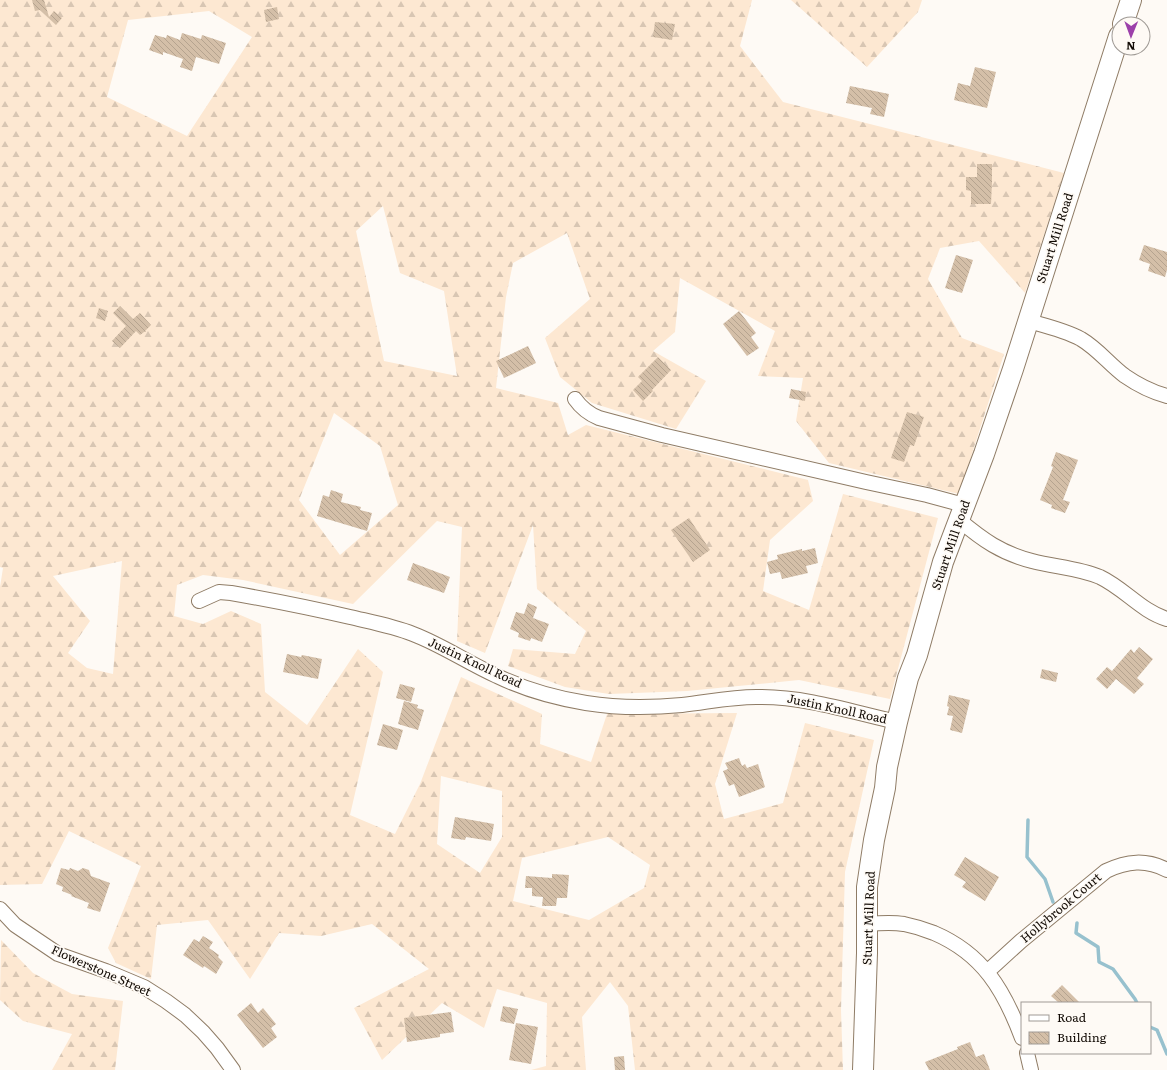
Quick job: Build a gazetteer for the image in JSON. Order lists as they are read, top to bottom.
{
  "streets": {
    "main road": ["Stuart Mill Road"],
    "street": ["Justin Knoll Road", "Hollybrook Court", "Flowerstone Street"]
  },
  "crossings": [
    ["Stuart Mill Road", "Justin Knoll Road"]
  ],
  "legend": ["Road", "Building"],
  "north": "bottom"
}
